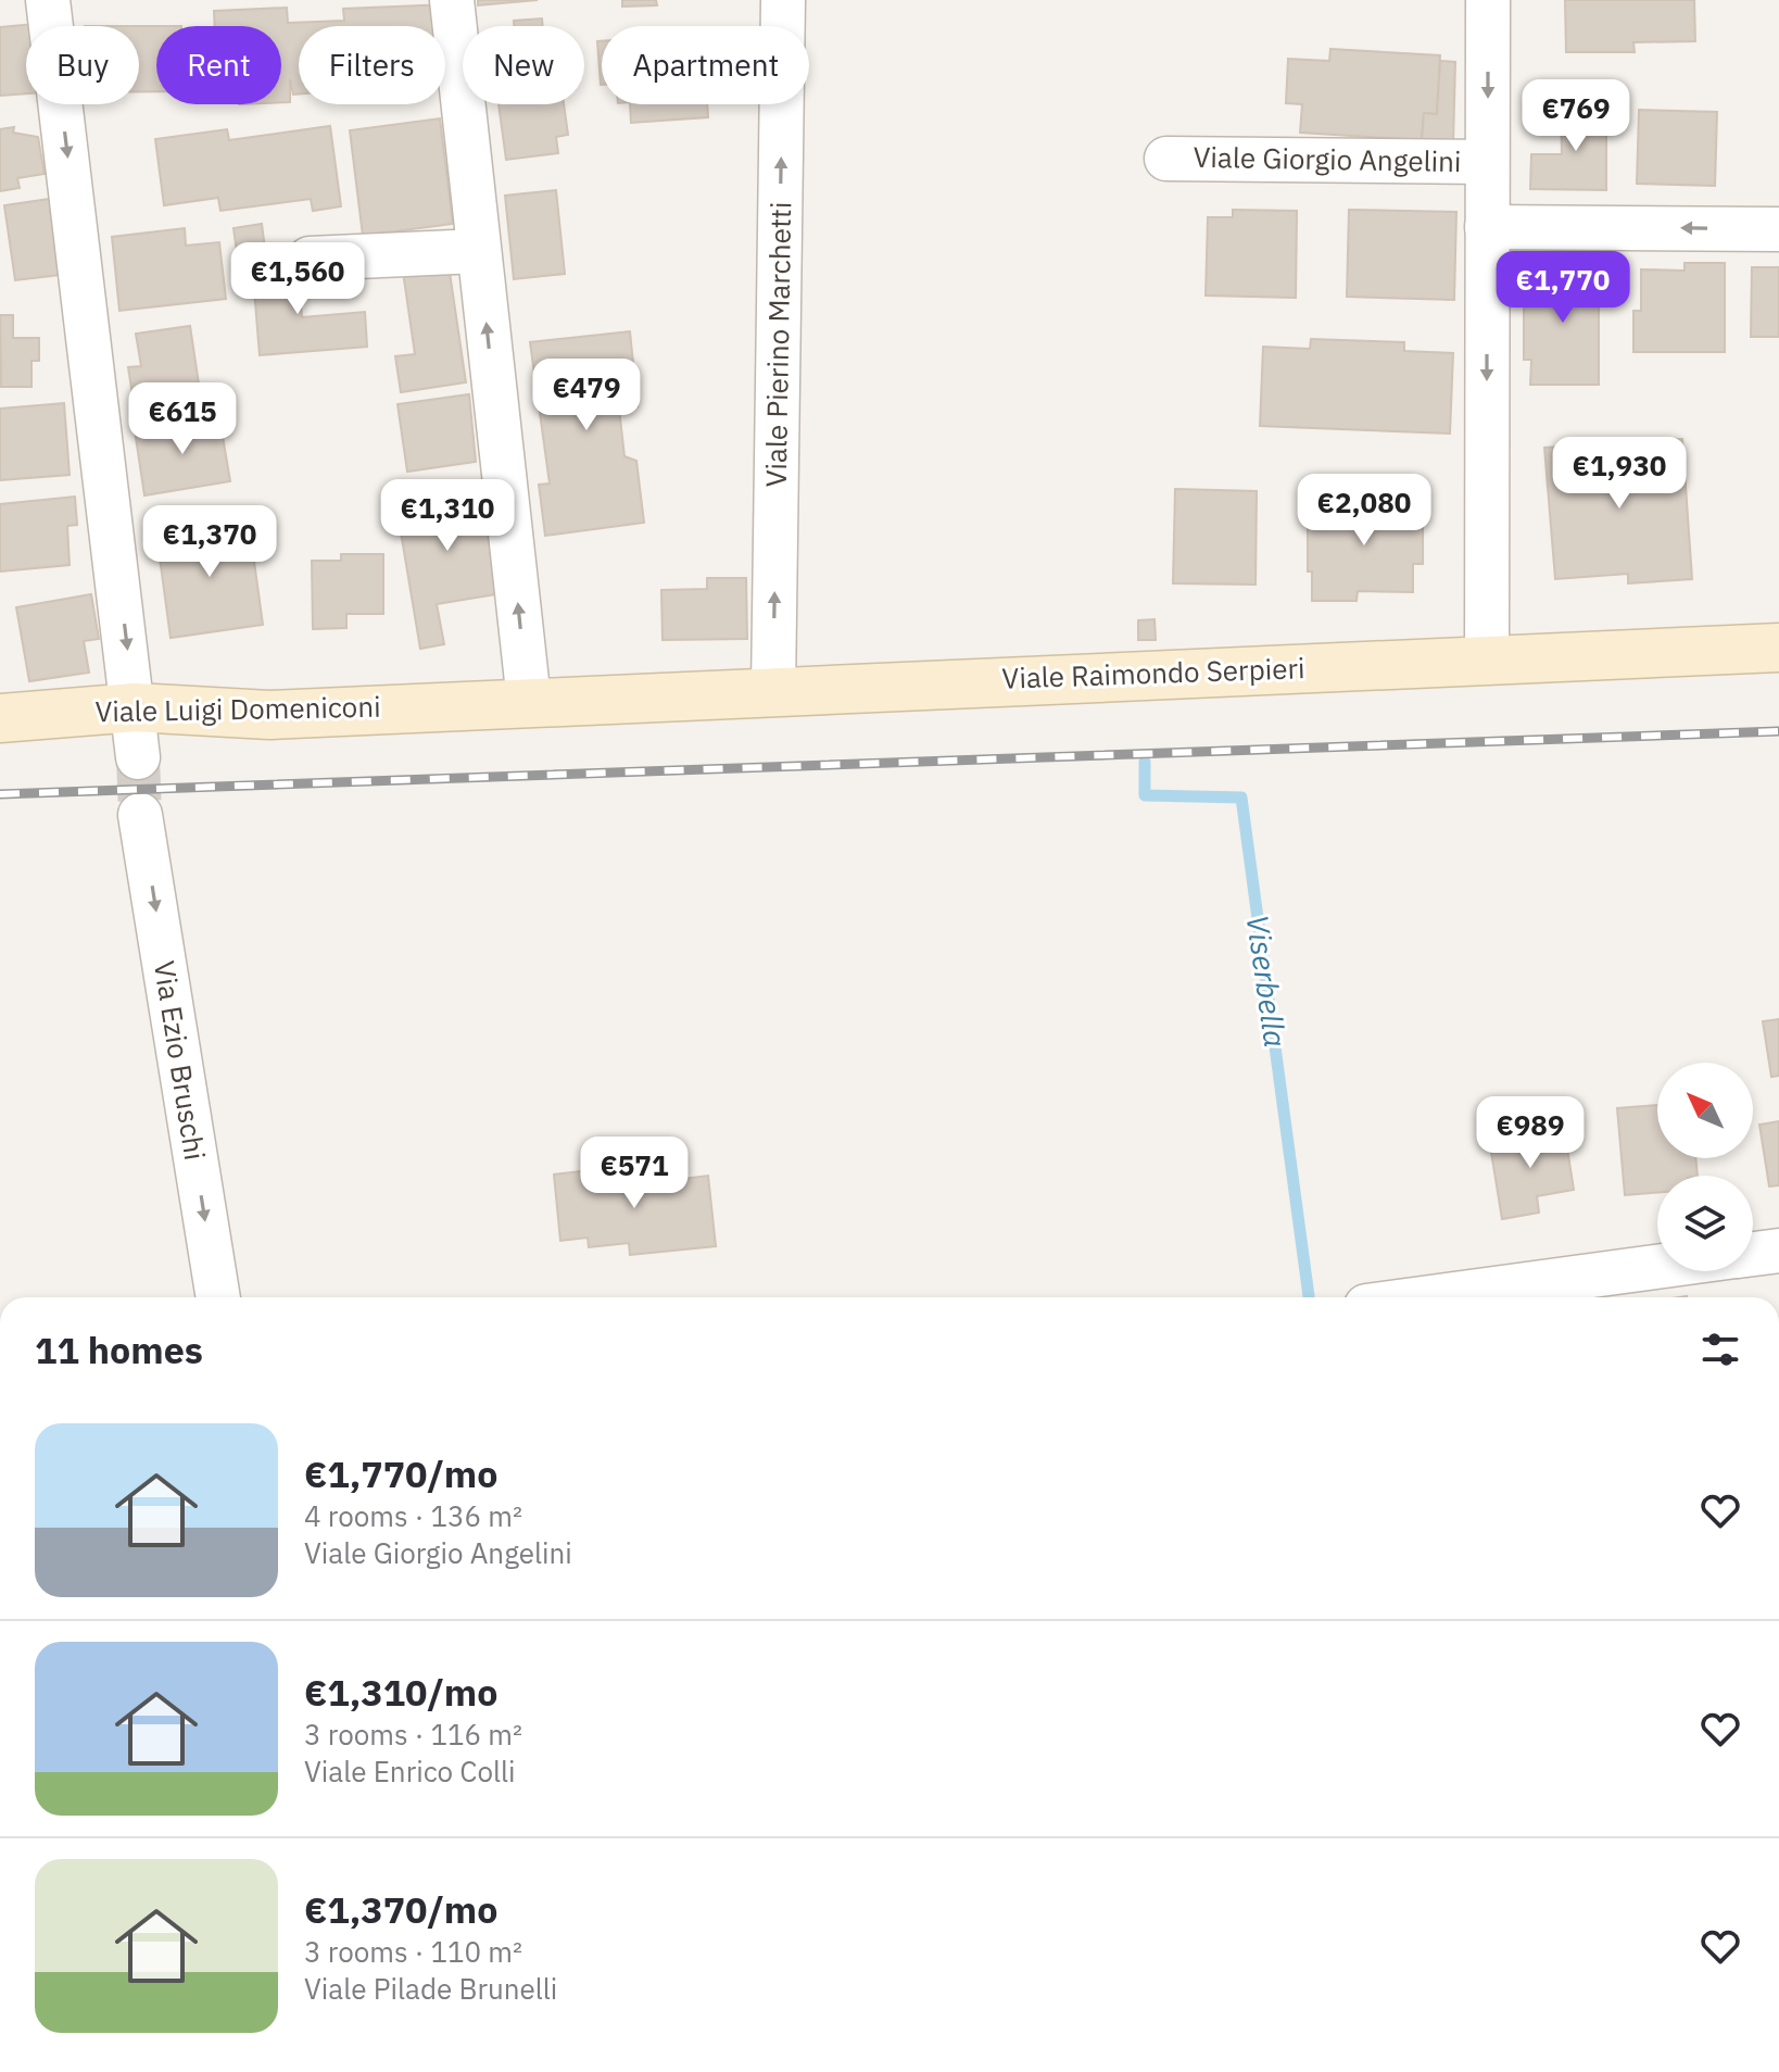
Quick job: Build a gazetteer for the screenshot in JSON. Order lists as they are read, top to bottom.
{
  "streets": {
    "street": [
      "Viale Giorgio Angelini",
      "Viale Pierino Marchetti",
      "Viale Raimondo Serpieri",
      "Viale Luigi Domeniconi",
      "Via Ezio Bruschi"
    ]
  },
  "crossings": [
    ["Viale Giorgio Angelini", "Viale Raimondo Serpieri"],
    ["Viale Pierino Marchetti", "Viale Raimondo Serpieri"],
    ["Viale Raimondo Serpieri", "Viale Luigi Domeniconi"]
  ],
  "one_way": ["Viale Giorgio Angelini", "Via Ezio Bruschi"],
  "water": ["Viserbella"],
  "north": "top left",
  "page": {
    "chip": [
      "Buy",
      "Rent",
      "Filters",
      "New",
      "Apartment"
    ],
    "price": [
      "€769",
      "€1,560",
      "€1,770",
      "€479",
      "€615",
      "€1,930",
      "€2,080",
      "€1,310",
      "€1,370",
      "€989",
      "€571"
    ],
    "heading": "11 homes",
    "list": [
      {
        "name": "€1,770/mo",
        "note": "4 rooms · 136 m² · Viale Giorgio Angelini"
      },
      {
        "name": "€1,310/mo",
        "note": "3 rooms · 116 m² · Viale Enrico Colli"
      },
      {
        "name": "€1,370/mo",
        "note": "3 rooms · 110 m² · Viale Pilade Brunelli"
      }
    ]
  }
}
